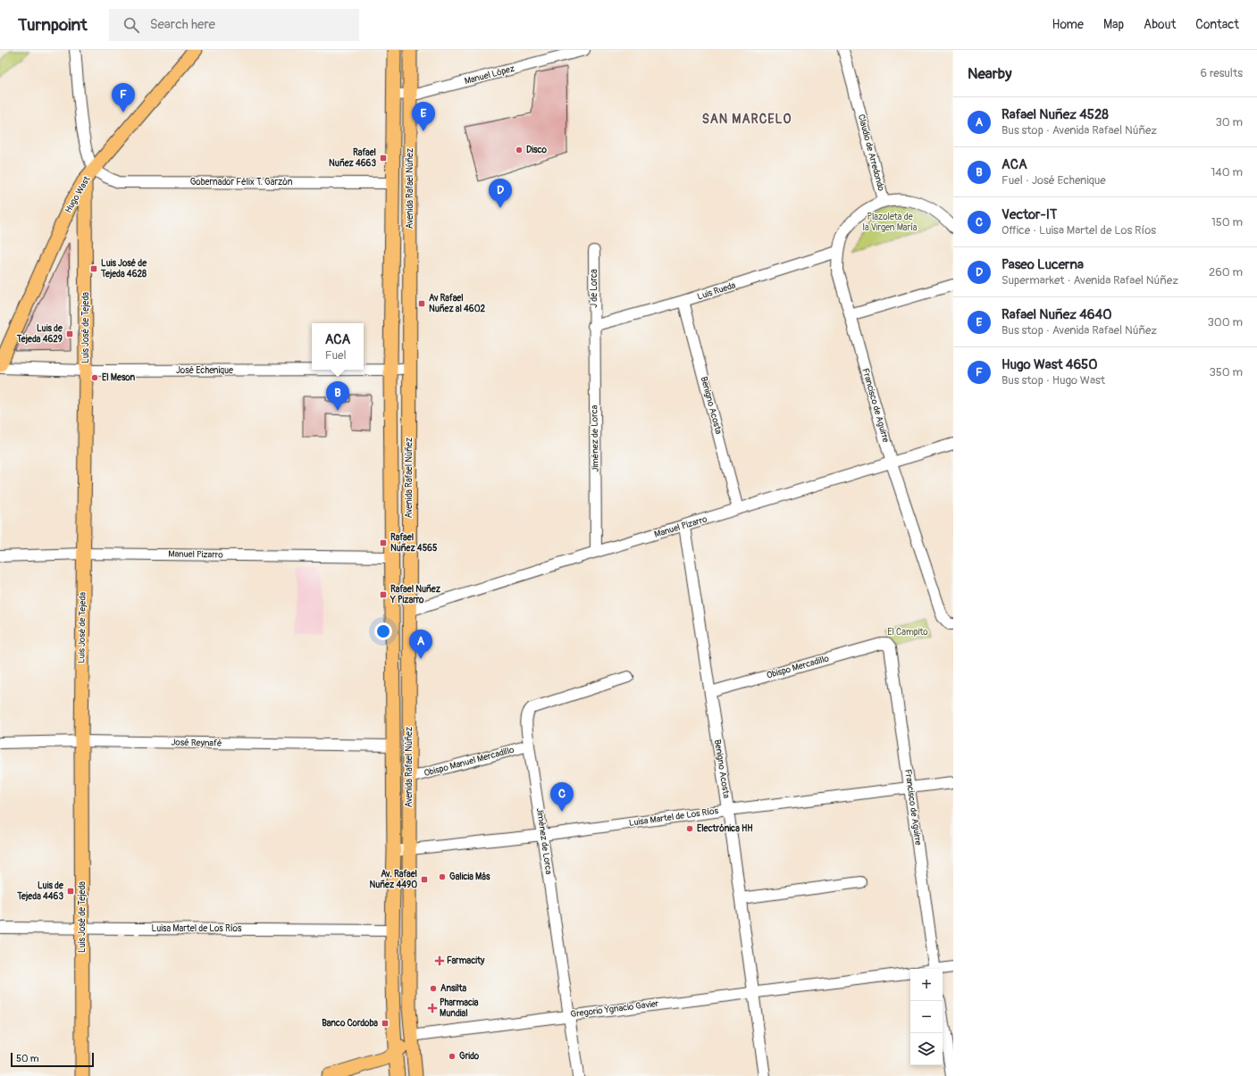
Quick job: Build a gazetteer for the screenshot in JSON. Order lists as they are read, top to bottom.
{
  "streets": {
    "main road": ["Avenida Rafael Núñez", "Hugo Wast", "Luis José de Tejeda"],
    "street": [
      "Manuel López",
      "Claudio de Arredondo",
      "Gobernador Félix T. Garzón",
      "J de Lorca",
      "Luis Rueda",
      "José Echenique",
      "Benigno Acosta",
      "Francisco de Aguirre",
      "Jiménez de Lorca",
      "Manuel Pizarro",
      "Obispo Mercadillo",
      "José Reynafé",
      "Obispo Manuel Mercadillo",
      "Luisa Martel de Los Ríos",
      "Gregorio Ygnacio Gavier"
    ]
  },
  "crossings": [
    ["Manuel López", "Avenida Rafael Núñez"],
    ["Claudio de Arredondo", "Francisco de Aguirre"],
    ["Gobernador Félix T. Garzón", "Avenida Rafael Núñez"],
    ["Gobernador Félix T. Garzón", "Hugo Wast"],
    ["Avenida Rafael Núñez", "José Echenique"],
    ["Avenida Rafael Núñez", "Manuel Pizarro"],
    ["Avenida Rafael Núñez", "José Reynafé"],
    ["Avenida Rafael Núñez", "Obispo Manuel Mercadillo"],
    ["Avenida Rafael Núñez", "Luisa Martel de Los Ríos"],
    ["Avenida Rafael Núñez", "Gregorio Ygnacio Gavier"],
    ["Hugo Wast", "Luis José de Tejeda"],
    ["Hugo Wast", "José Echenique"],
    ["J de Lorca", "Luis Rueda"],
    ["J de Lorca", "Jiménez de Lorca"],
    ["Luis Rueda", "Benigno Acosta"],
    ["Luis Rueda", "Francisco de Aguirre"],
    ["Luis Rueda", "Jiménez de Lorca"],
    ["Luis José de Tejeda", "José Echenique"],
    ["Luis José de Tejeda", "Manuel Pizarro"],
    ["Luis José de Tejeda", "José Reynafé"],
    ["Luis José de Tejeda", "Luisa Martel de Los Ríos"],
    ["Benigno Acosta", "Manuel Pizarro"],
    ["Benigno Acosta", "Obispo Mercadillo"],
    ["Benigno Acosta", "Luisa Martel de Los Ríos"],
    ["Benigno Acosta", "Gregorio Ygnacio Gavier"],
    ["Francisco de Aguirre", "Manuel Pizarro"],
    ["Francisco de Aguirre", "Obispo Mercadillo"],
    ["Francisco de Aguirre", "Luisa Martel de Los Ríos"],
    ["Jiménez de Lorca", "Manuel Pizarro"],
    ["Jiménez de Lorca", "Obispo Manuel Mercadillo"],
    ["Jiménez de Lorca", "Luisa Martel de Los Ríos"],
    ["Jiménez de Lorca", "Gregorio Ygnacio Gavier"]
  ],
  "districts": ["SAN MARCELO"],
  "parks": ["Plazoleta de la Virgen María", "El Campito"],
  "places": {
    "other": [
      "Disco",
      "El Meson",
      "Electrónica HH",
      "Galicia Más",
      "Ansilta",
      "Grido"
    ],
    "transit": [
      "Rafael Nuñez 4663",
      "Luis José de Tejeda 4628",
      "Av Rafael Nuñez al 4602",
      "Luis de Tejeda 4629",
      "Rafael Nuñez 4565",
      "Rafael Nuñez Y Pizarro",
      "Av. Rafael Nuñez 4490",
      "Luis de Tejeda 4463",
      "Banco Cordoba"
    ],
    "health": ["Farmacity", "Pharmacia Mundial"]
  },
  "scale_bar": "50 m",
  "page": {
    "header": "Turnpoint",
    "search": "Search here",
    "nav": [
      "Home",
      "Map",
      "About",
      "Contact"
    ],
    "heading": ["Nearby", "6 results"],
    "pins": [
      "F",
      "E",
      "D",
      "B",
      "A",
      "C"
    ],
    "list": [
      {
        "mark": "A",
        "name": "Rafael Nuñez 4528",
        "note": "Bus stop · Avenida Rafael Núñez",
        "value": "30 m"
      },
      {
        "mark": "B",
        "name": "ACA",
        "note": "Fuel · José Echenique",
        "value": "140 m"
      },
      {
        "mark": "C",
        "name": "Vector-IT",
        "note": "Office · Luisa Martel de Los Ríos",
        "value": "150 m"
      },
      {
        "mark": "D",
        "name": "Paseo Lucerna",
        "note": "Supermarket · Avenida Rafael Núñez",
        "value": "260 m"
      },
      {
        "mark": "E",
        "name": "Rafael Nuñez 4640",
        "note": "Bus stop · Avenida Rafael Núñez",
        "value": "300 m"
      },
      {
        "mark": "F",
        "name": "Hugo Wast 4650",
        "note": "Bus stop · Hugo Wast",
        "value": "350 m"
      }
    ],
    "popup": ["ACA", "Fuel"],
    "map_buttons": ["+", "−"],
    "scale": "50 m"
  }
}
